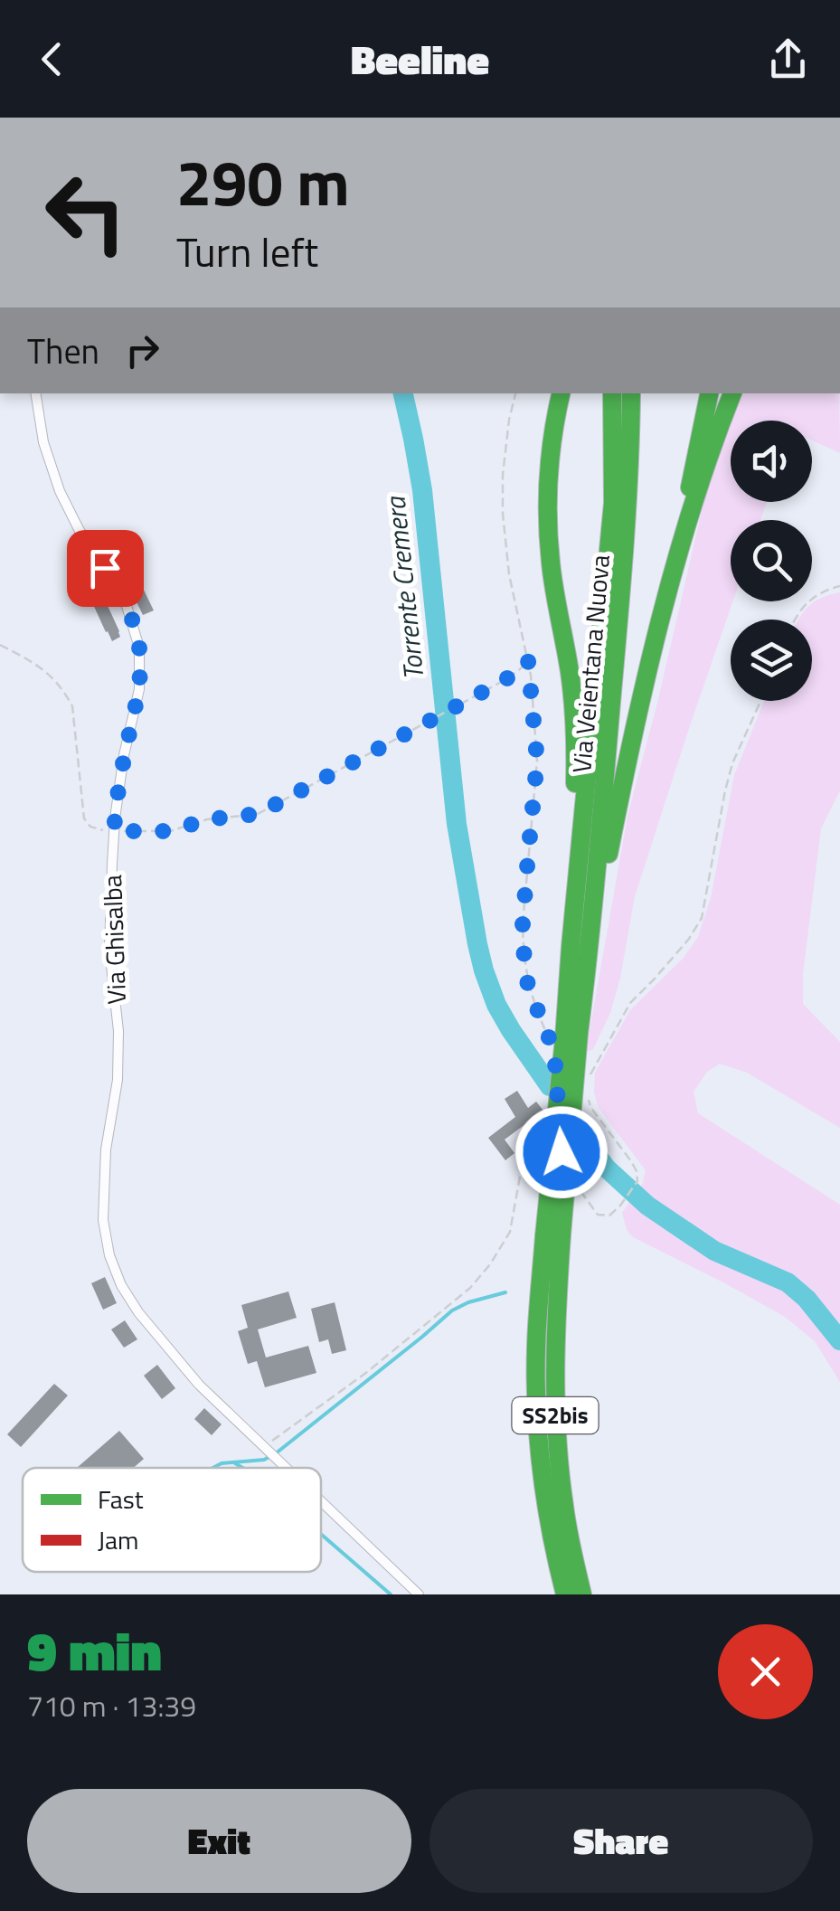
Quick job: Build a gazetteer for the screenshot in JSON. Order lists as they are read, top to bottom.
{
  "streets": {
    "highway": ["Via Veientana Nuova", "SS2bis"],
    "street": ["Via Ghisalba"]
  },
  "crossings": [
    ["Via Veientana Nuova", "SS2bis"]
  ],
  "water": ["Torrente Cremera"],
  "legend": ["Fast", "Jam"],
  "page": {
    "header": "Beeline",
    "turn": ["290 m", "Turn left"],
    "then": "Then",
    "heading": ["9 min", "710 m · 13:39"],
    "buttons": ["Exit", "Share"]
  }
}
